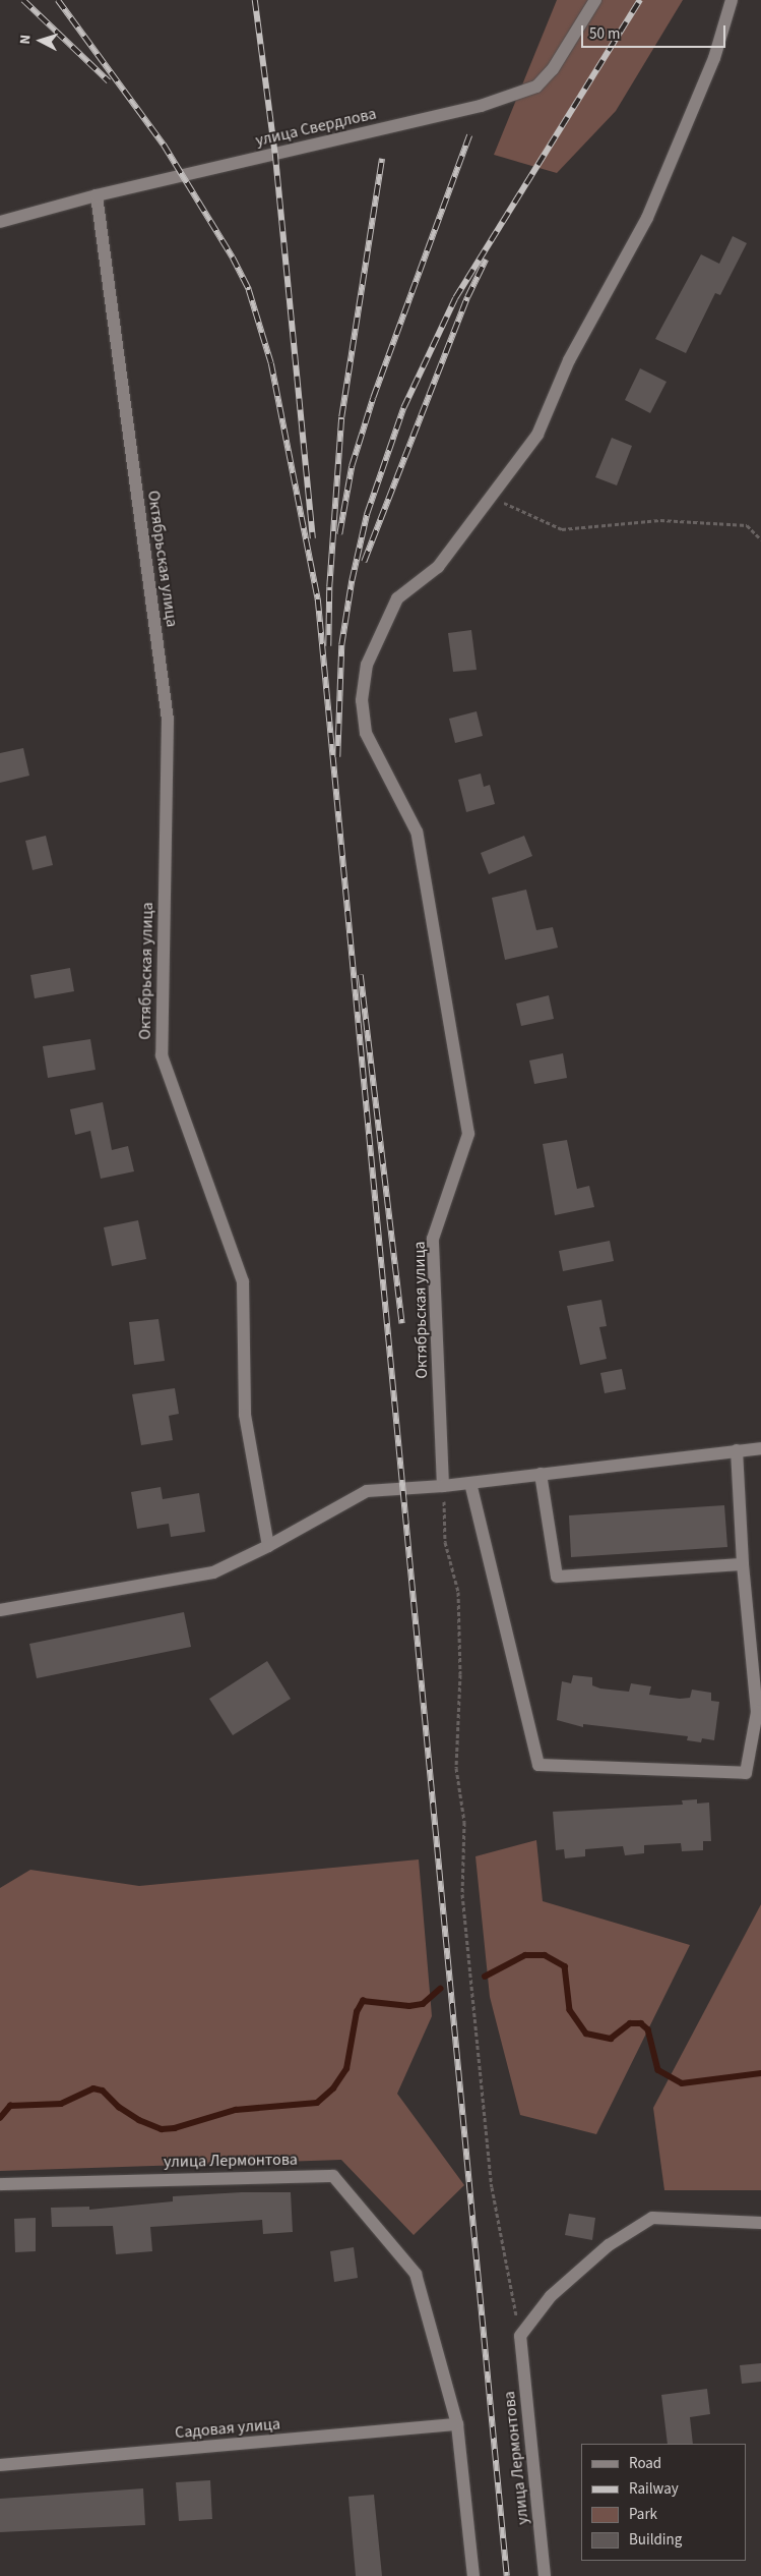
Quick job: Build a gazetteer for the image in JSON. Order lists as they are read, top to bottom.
{
  "streets": {
    "street": [
      "улица Свердлова",
      "Октябрьская улица",
      "улица Лермонтова",
      "Садовая улица"
    ]
  },
  "crossings": [
    ["улица Свердлова", "Октябрьская улица"],
    ["улица Лермонтова", "Садовая улица"]
  ],
  "legend": [
    "Road",
    "Railway",
    "Park",
    "Building"
  ],
  "scale_bar": "50 m",
  "north": "left"
}
